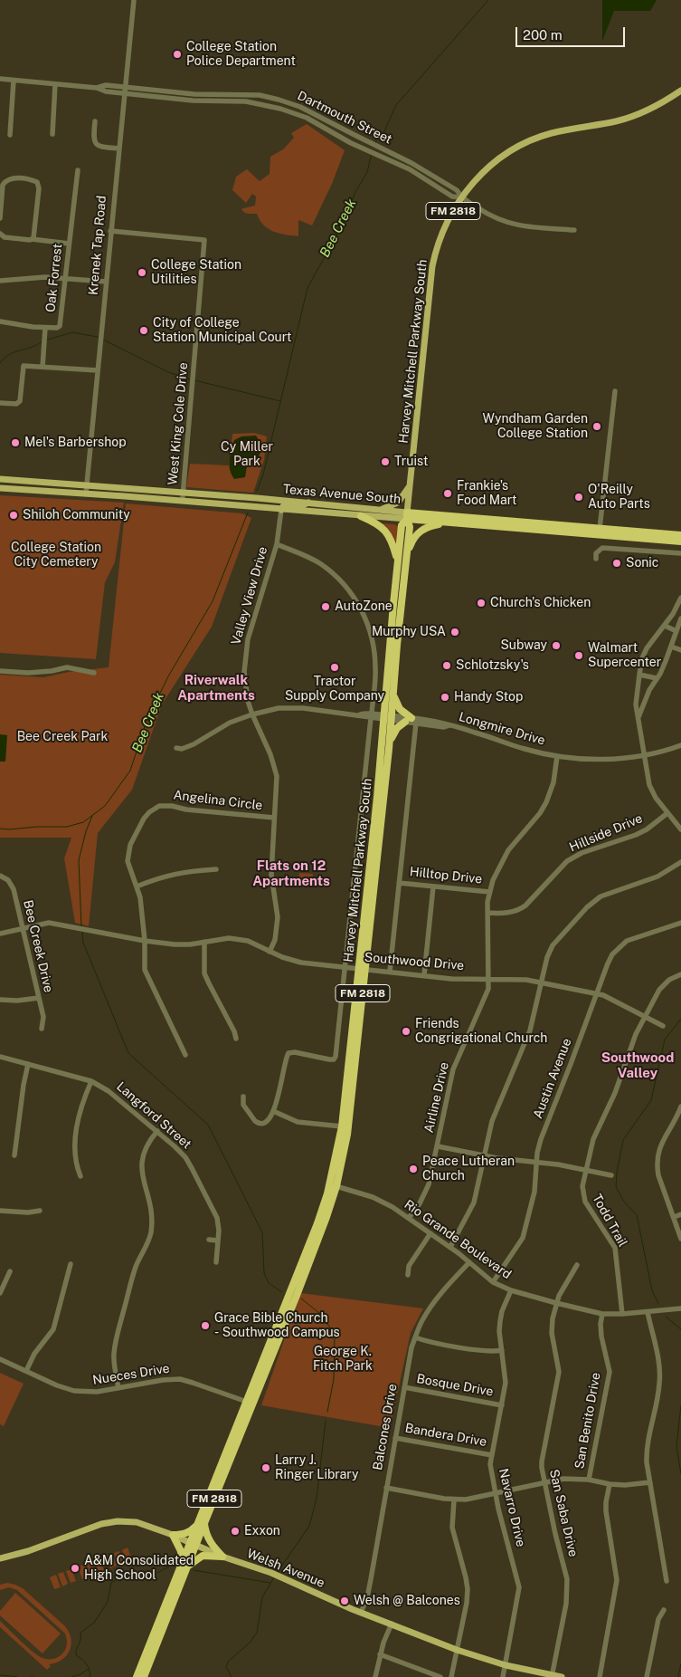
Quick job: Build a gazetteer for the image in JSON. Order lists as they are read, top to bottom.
{
  "streets": {
    "highway": ["FM 2818", "Harvey Mitchell Parkway South", "Texas Avenue South"],
    "main road": ["Welsh Avenue"],
    "street": [
      "Dartmouth Street",
      "Krenek Tap Road",
      "Oak Forrest",
      "West King Cole Drive",
      "Valley View Drive",
      "Longmire Drive",
      "Angelina Circle",
      "Hillside Drive",
      "Hilltop Drive",
      "Bee Creek Drive",
      "Southwood Drive",
      "Austin Avenue",
      "Airline Drive",
      "Langford Street",
      "Todd Trail",
      "Rio Grande Boulevard",
      "Nueces Drive",
      "Bosque Drive",
      "San Benito Drive",
      "Balcones Drive",
      "Bandera Drive",
      "Navarro Drive",
      "San Saba Drive"
    ]
  },
  "crossings": [
    ["Dartmouth Street", "Krenek Tap Road"],
    ["Dartmouth Street", "Harvey Mitchell Parkway South"],
    ["Krenek Tap Road", "West King Cole Drive"],
    ["Krenek Tap Road", "Texas Avenue South"],
    ["Harvey Mitchell Parkway South", "Texas Avenue South"],
    ["Harvey Mitchell Parkway South", "Longmire Drive"],
    ["Harvey Mitchell Parkway South", "Southwood Drive"],
    ["Harvey Mitchell Parkway South", "Rio Grande Boulevard"],
    ["Harvey Mitchell Parkway South", "Nueces Drive"],
    ["Harvey Mitchell Parkway South", "Welsh Avenue"],
    ["West King Cole Drive", "Texas Avenue South"],
    ["Texas Avenue South", "Valley View Drive"],
    ["Valley View Drive", "Longmire Drive"],
    ["Valley View Drive", "Angelina Circle"],
    ["Valley View Drive", "Southwood Drive"],
    ["Longmire Drive", "Airline Drive"],
    ["Angelina Circle", "Southwood Drive"],
    ["Hillside Drive", "Airline Drive"],
    ["Hilltop Drive", "Airline Drive"],
    ["Bee Creek Drive", "Southwood Drive"],
    ["Southwood Drive", "Austin Avenue"],
    ["Southwood Drive", "Airline Drive"],
    ["Southwood Drive", "Todd Trail"],
    ["Austin Avenue", "Rio Grande Boulevard"],
    ["Airline Drive", "Rio Grande Boulevard"],
    ["Todd Trail", "Rio Grande Boulevard"],
    ["Rio Grande Boulevard", "San Benito Drive"],
    ["Rio Grande Boulevard", "Balcones Drive"],
    ["Rio Grande Boulevard", "Navarro Drive"],
    ["Rio Grande Boulevard", "San Saba Drive"],
    ["Bosque Drive", "Balcones Drive"],
    ["Bosque Drive", "Navarro Drive"],
    ["Balcones Drive", "Bandera Drive"],
    ["Balcones Drive", "Welsh Avenue"],
    ["Bandera Drive", "Navarro Drive"],
    ["Navarro Drive", "Welsh Avenue"],
    ["San Saba Drive", "Welsh Avenue"]
  ],
  "districts": ["Riverwalk Apartments", "Flats on 12 Apartments", "Southwood Valley"],
  "water": ["Bee Creek"],
  "parks": [
    "Cy Miller Park",
    "College Station City Cemetery",
    "Bee Creek Park",
    "George K. Fitch Park"
  ],
  "places": [
    "College Station Police Department",
    "College Station Utilities",
    "City of College Station Municipal Court",
    "Wyndham Garden College Station",
    "Mel's Barbershop",
    "Truist",
    "Frankie's Food Mart",
    "O'Reilly Auto Parts",
    "Shiloh Community",
    "Sonic",
    "Church's Chicken",
    "AutoZone",
    "Murphy USA",
    "Subway",
    "Walmart Supercenter",
    "Schlotzsky's",
    "Tractor Supply Company",
    "Handy Stop",
    "Friends Congrigational Church",
    "Peace Lutheran Church",
    "Grace Bible Church - Southwood Campus",
    "Larry J. Ringer Library",
    "Exxon",
    "A&M Consolidated High School",
    "Welsh @ Balcones"
  ],
  "scale_bar": "200 m"
}
